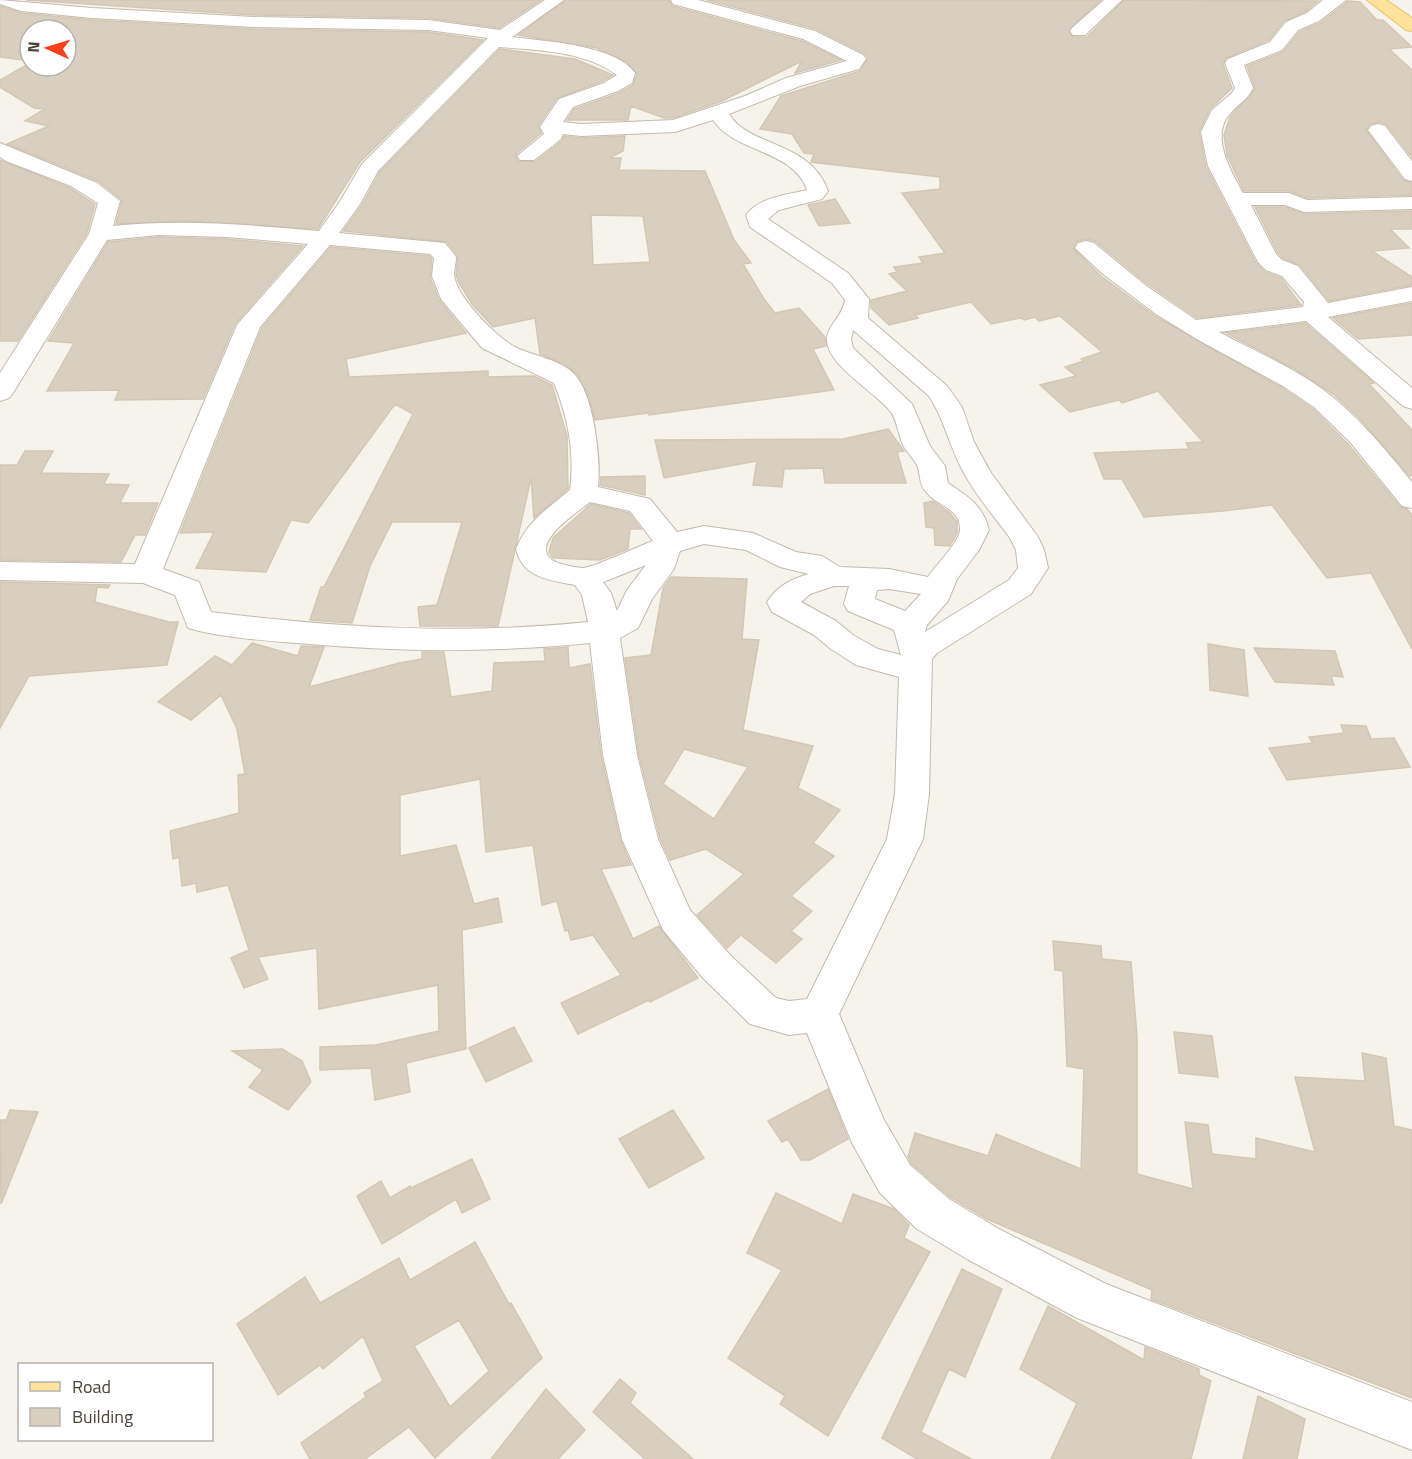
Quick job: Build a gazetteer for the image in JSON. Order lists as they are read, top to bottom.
{
  "legend": ["Road", "Building"],
  "north": "left"
}
